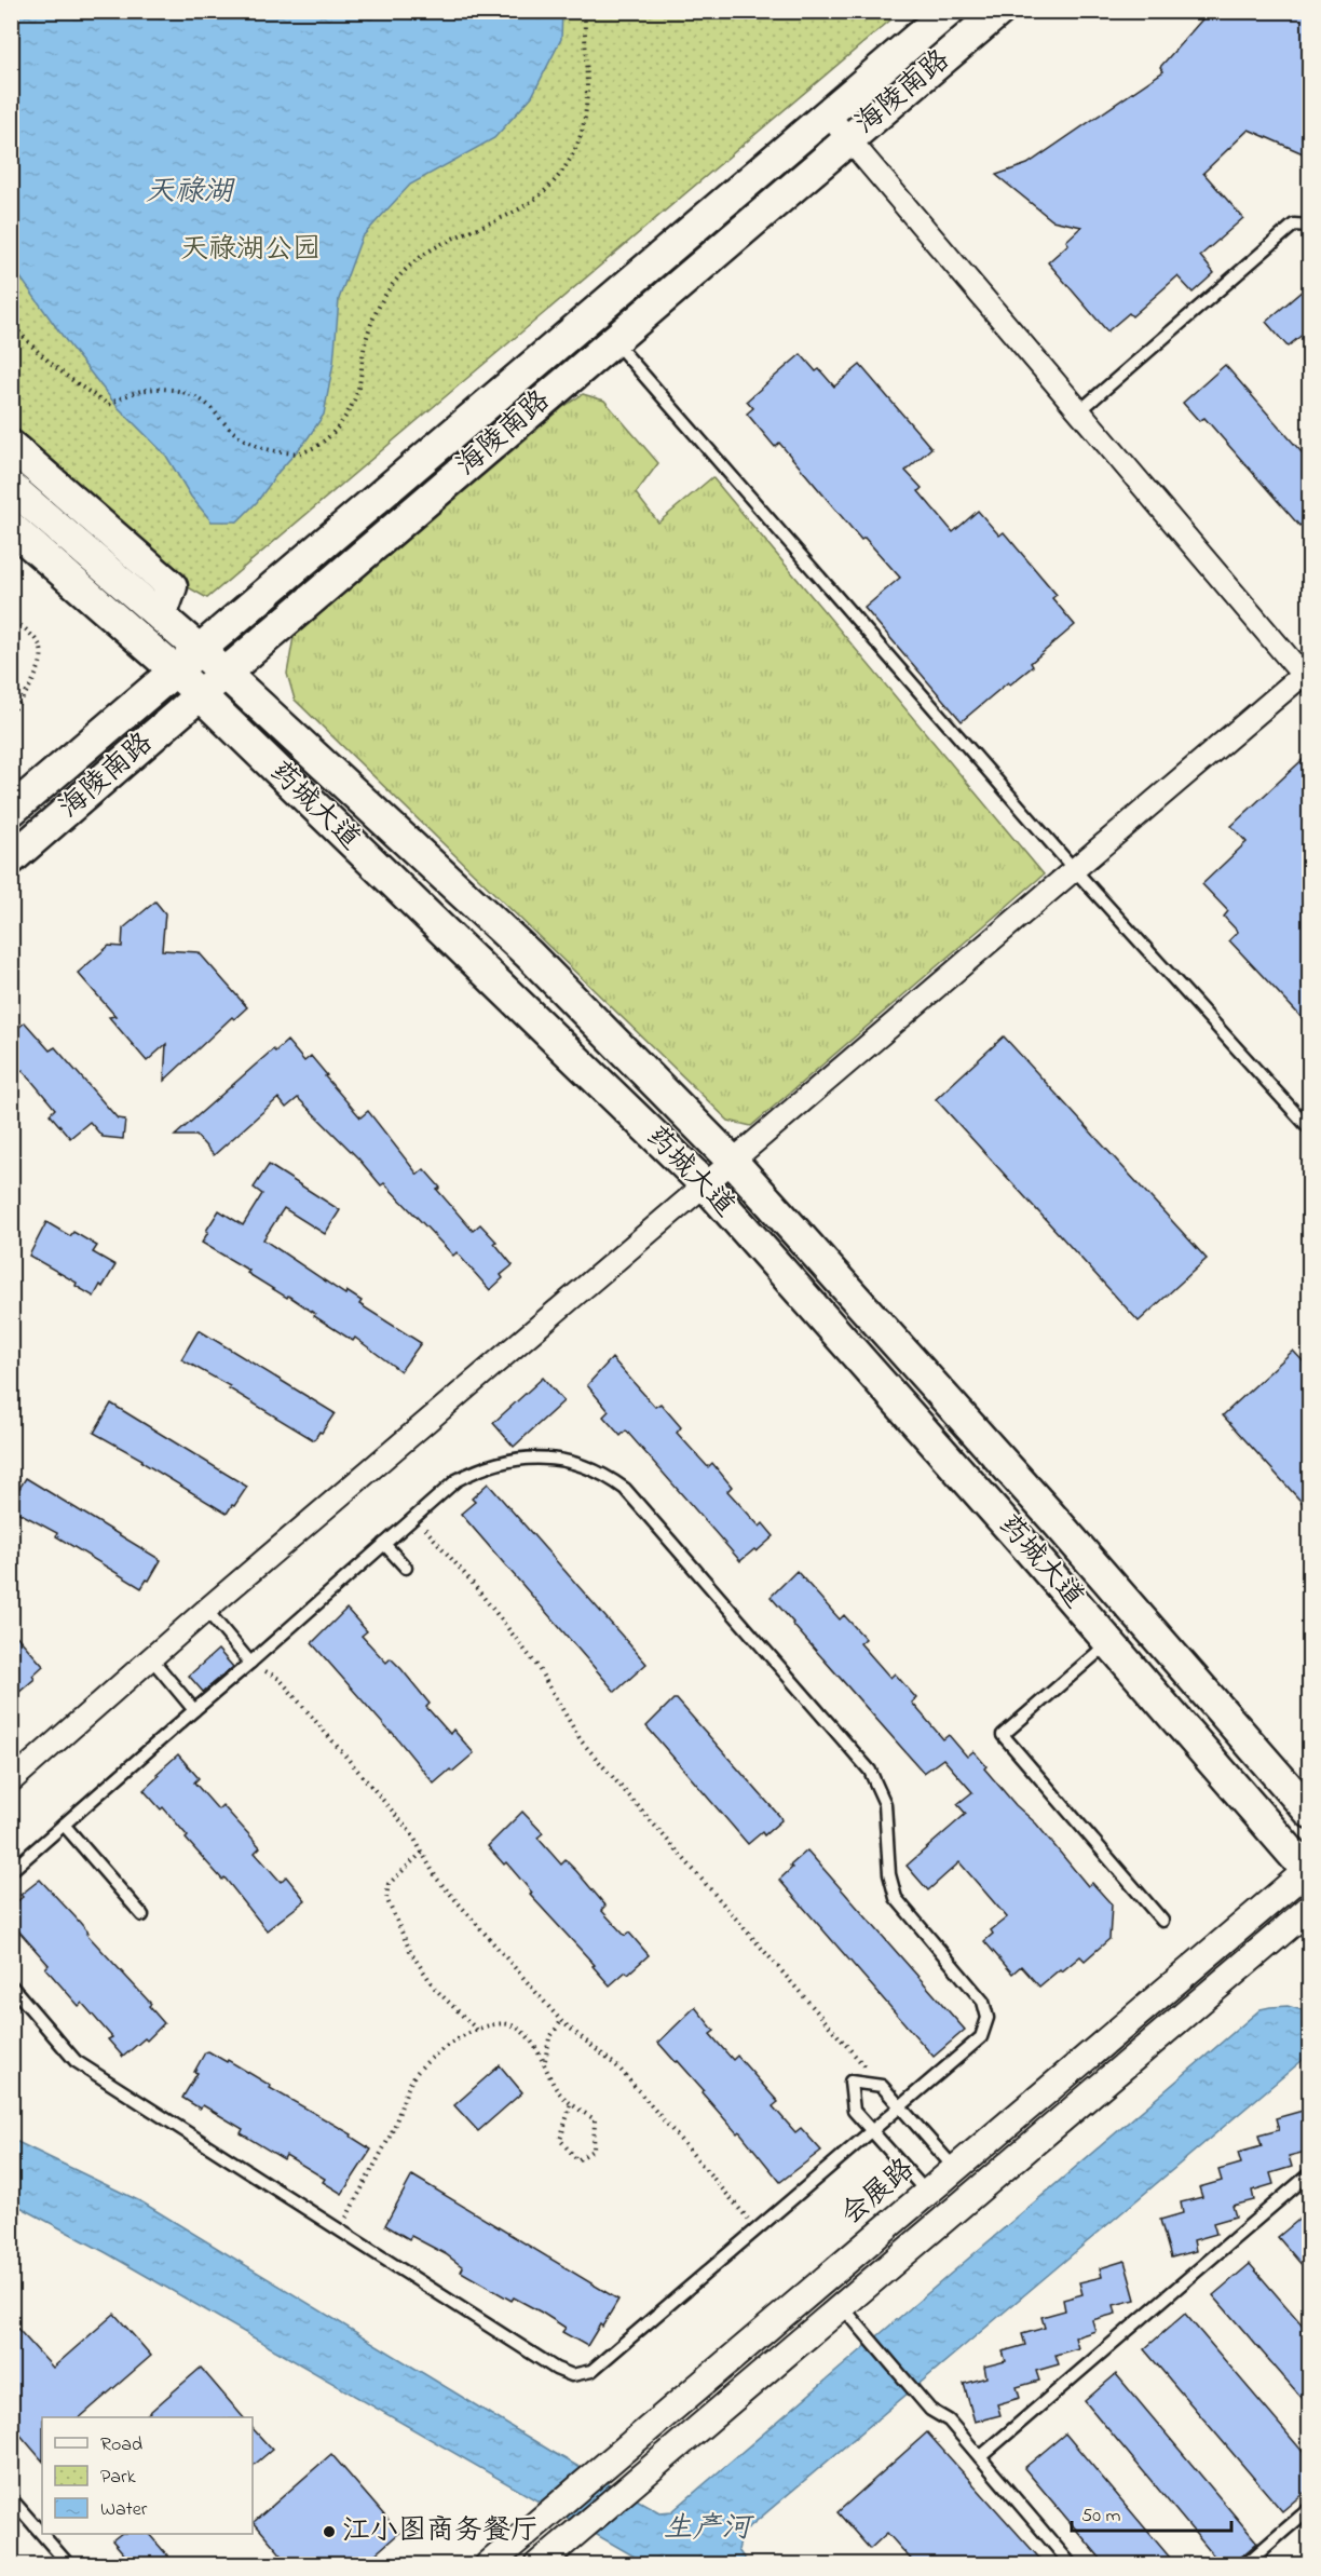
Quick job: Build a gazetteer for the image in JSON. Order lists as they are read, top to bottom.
{
  "streets": {
    "main road": ["海陵南路", "药城大道"],
    "street": ["会展路"]
  },
  "crossings": [
    ["海陵南路", "药城大道"],
    ["药城大道", "会展路"]
  ],
  "water": ["天禄湖", "生产河"],
  "parks": ["天禄湖公园"],
  "places": ["江小图商务餐厅"],
  "legend": ["Road", "Park", "Water"],
  "scale_bar": "50 m"
}
